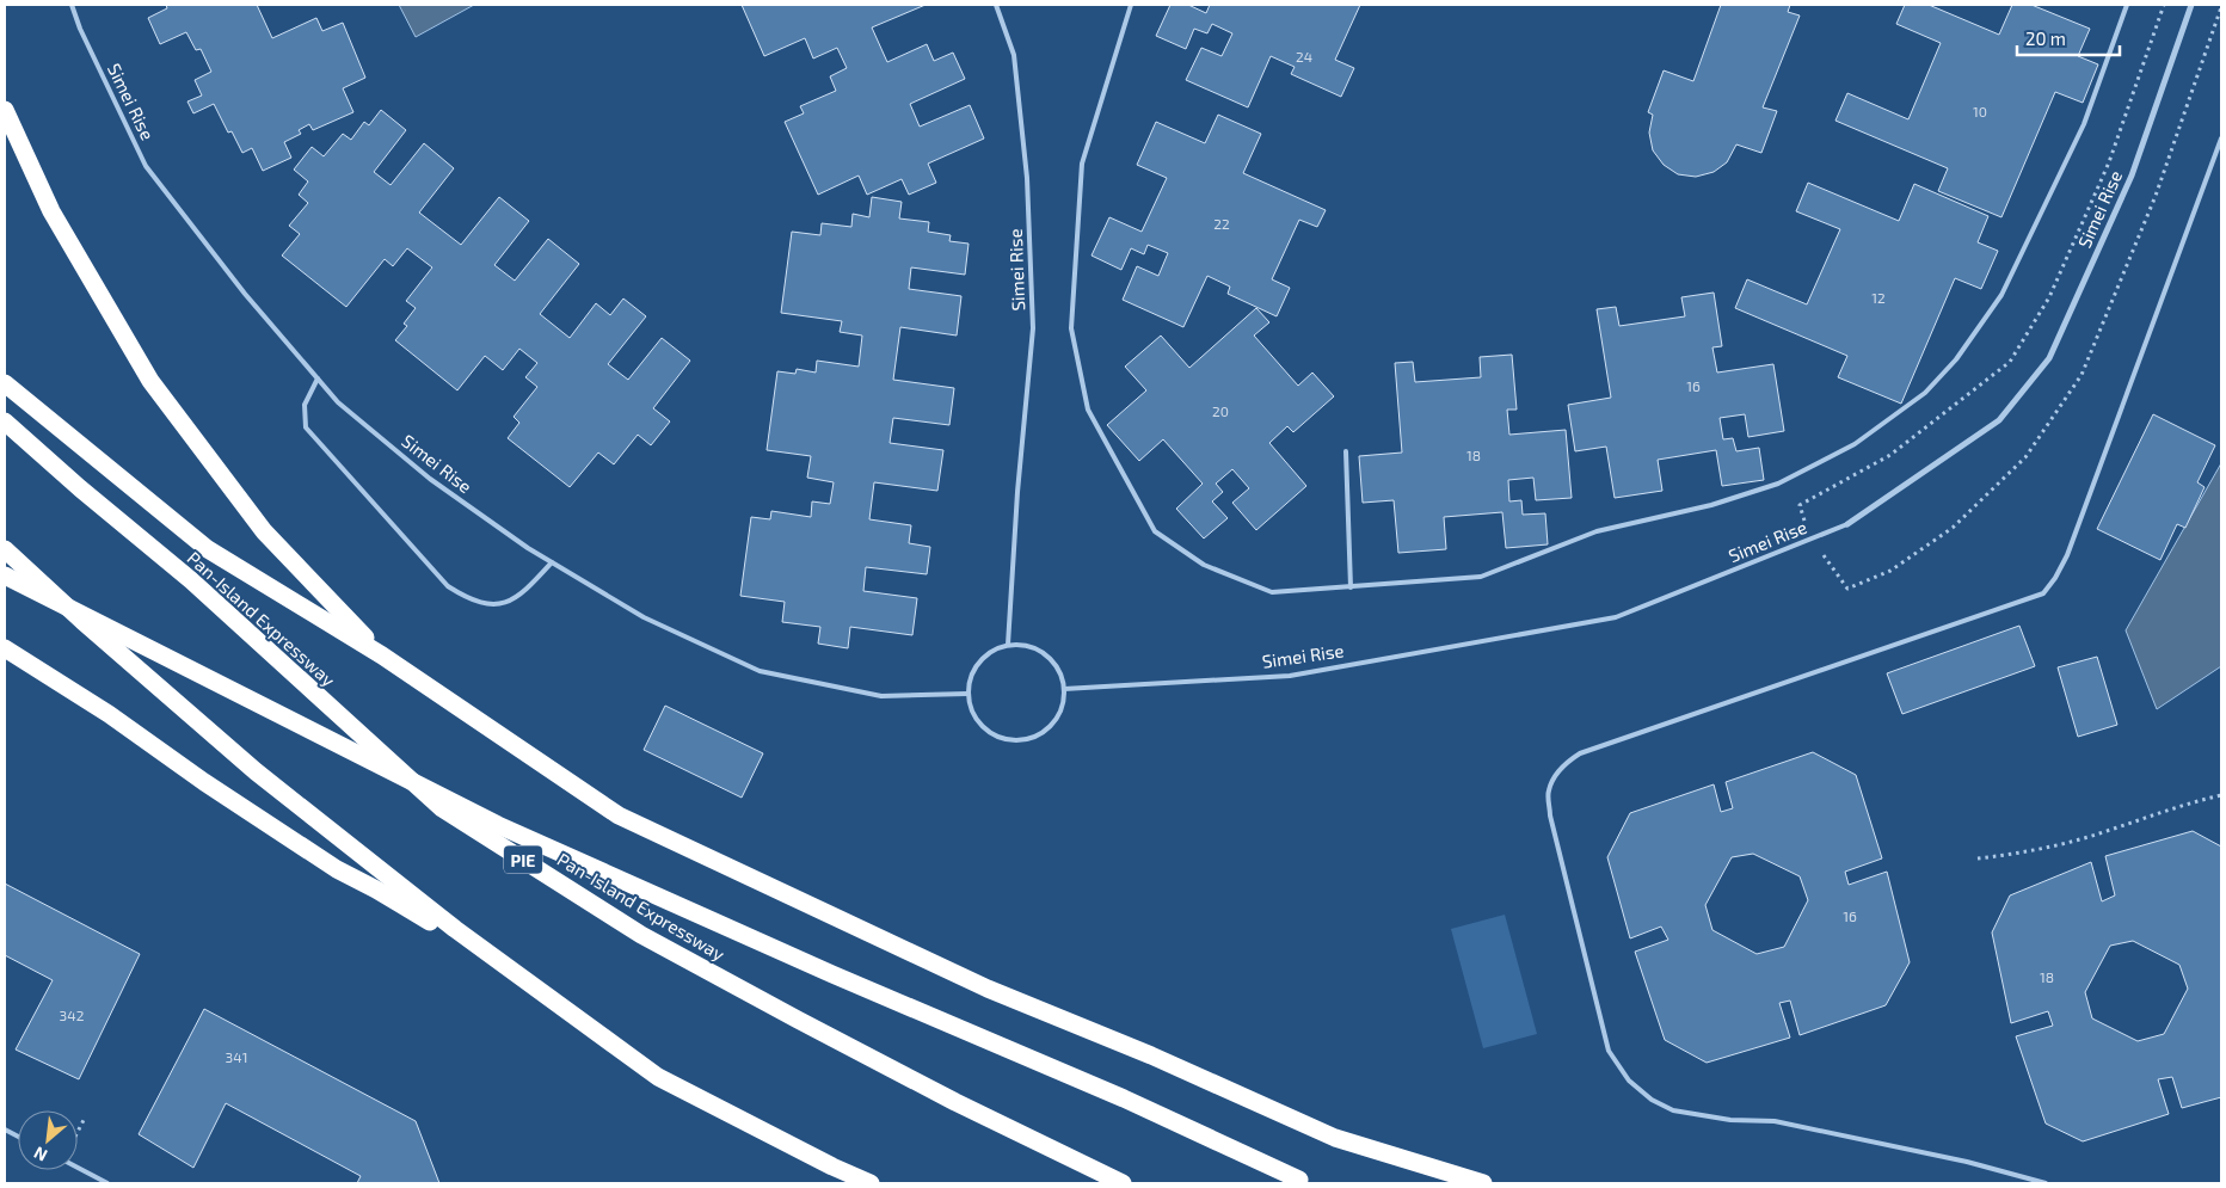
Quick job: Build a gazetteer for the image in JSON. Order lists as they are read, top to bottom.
{
  "streets": {
    "highway": ["Pan-Island Expressway", "PIE"],
    "street": ["Simei Rise"]
  },
  "house_numbers": [
    "24",
    "10",
    "22",
    "12",
    "16",
    "20",
    "18",
    "16",
    "18",
    "342",
    "341"
  ],
  "scale_bar": "20 m",
  "north": "bottom left"
}
